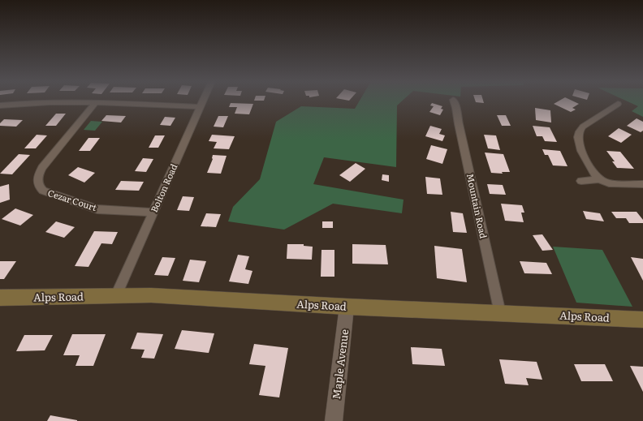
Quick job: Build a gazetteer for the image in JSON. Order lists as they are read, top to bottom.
{
  "streets": {
    "main road": ["Alps Road"],
    "street": [
      "Bolton Road",
      "Cezar Court",
      "Mountain Road",
      "Maple Avenue"
    ]
  },
  "crossings": [
    ["Bolton Road", "Cezar Court"],
    ["Bolton Road", "Alps Road"],
    ["Mountain Road", "Alps Road"],
    ["Alps Road", "Maple Avenue"]
  ]
}
